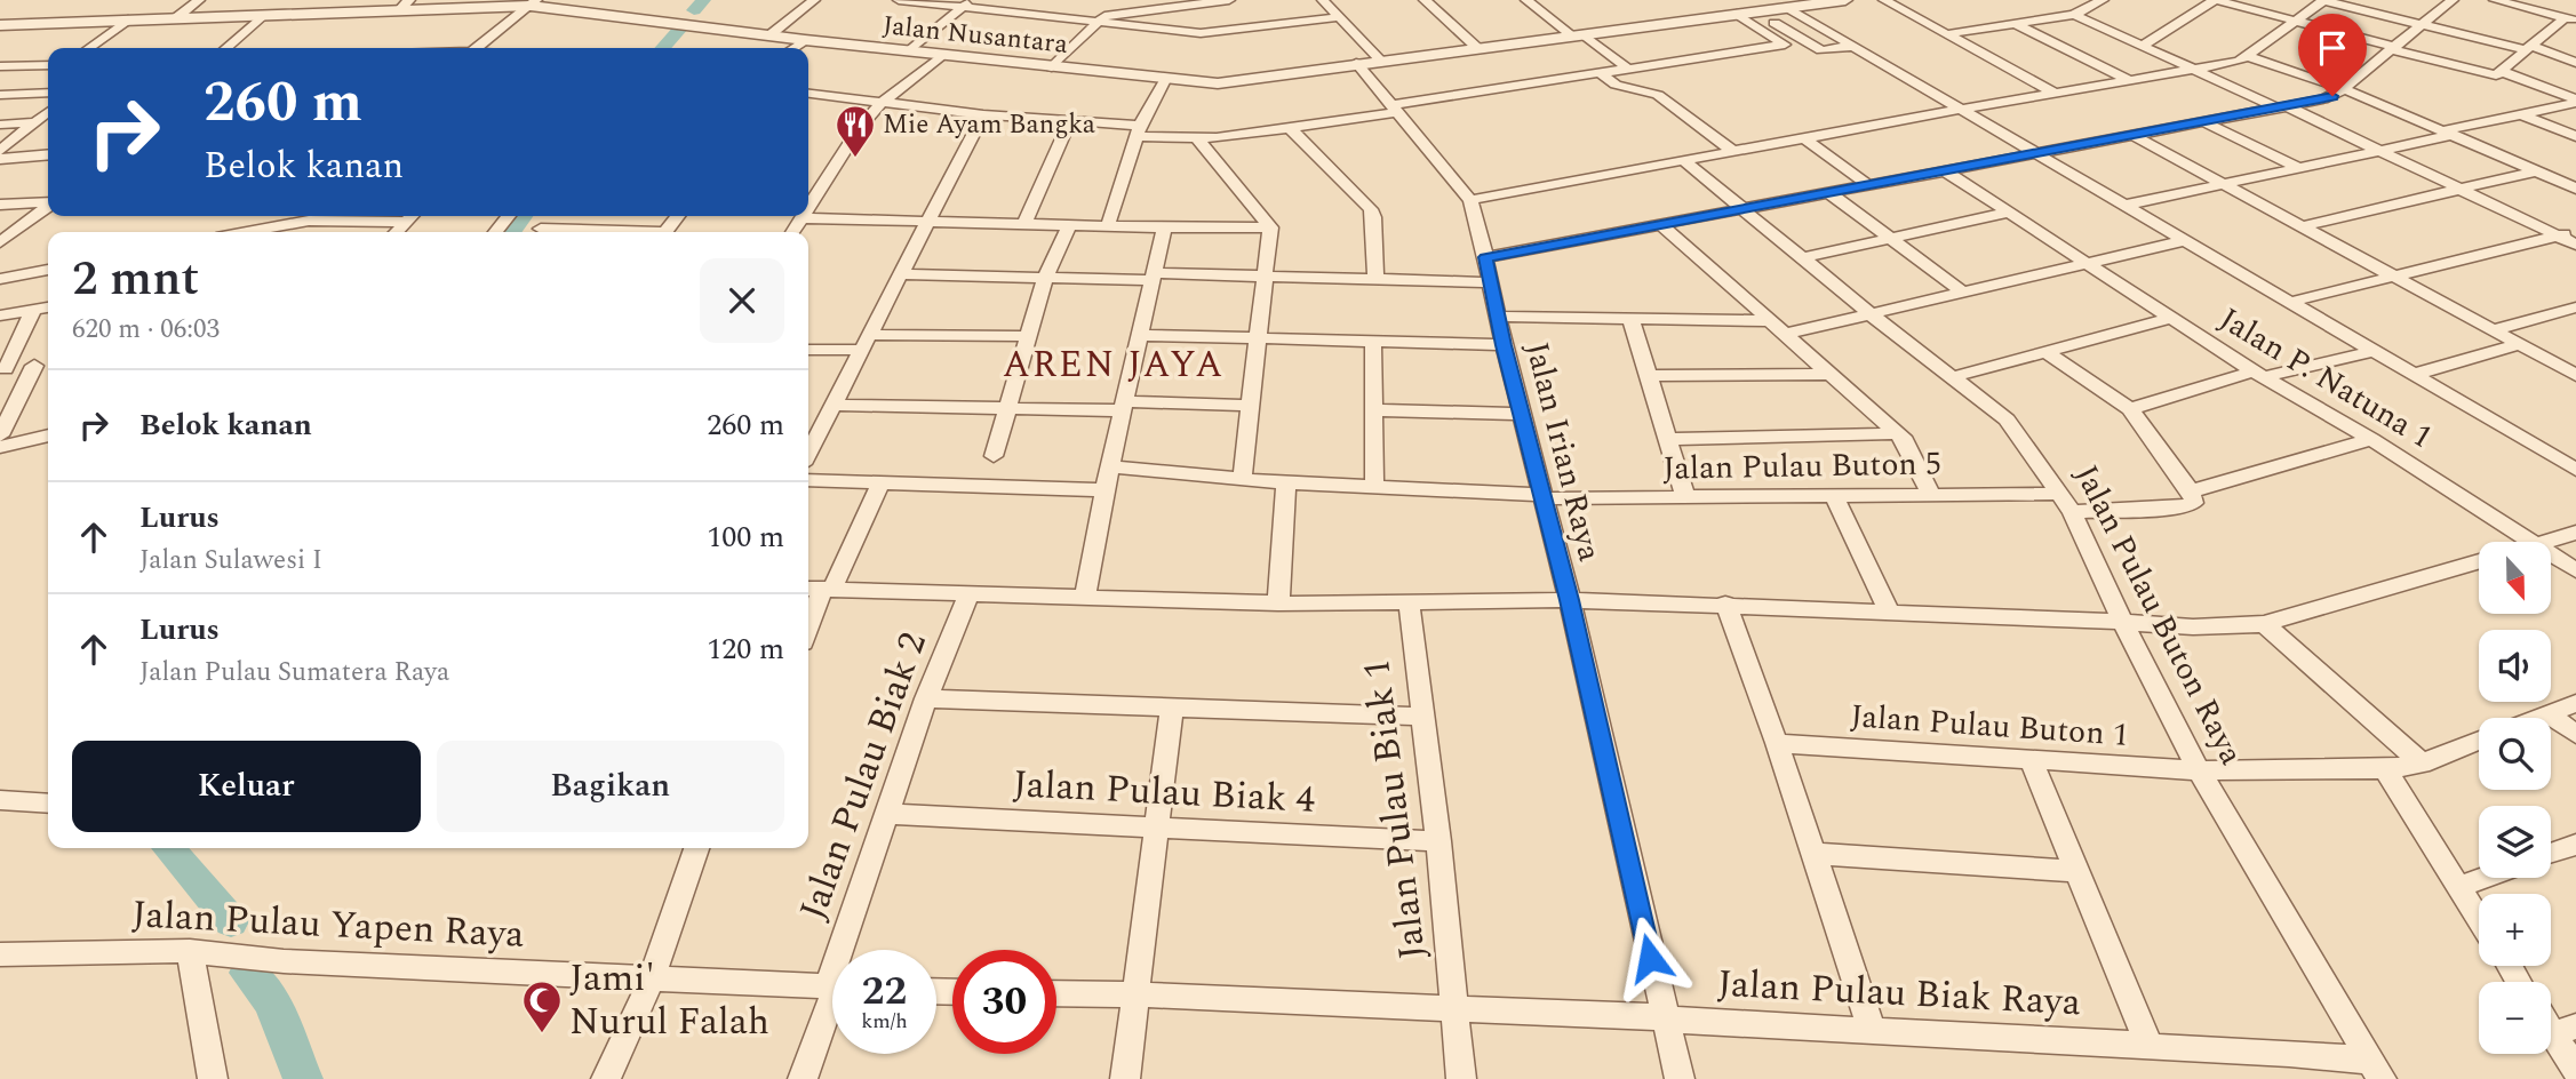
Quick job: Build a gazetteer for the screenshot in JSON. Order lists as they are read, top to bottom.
{
  "streets": {
    "street": [
      "Jalan Nusantara",
      "Jalan P. Natuna 1",
      "Jalan Irian Raya",
      "Jalan Pulau Buton 5",
      "Jalan Pulau Buton Raya",
      "Jalan Pulau Buton 1",
      "Jalan Pulau Biak 2",
      "Jalan Pulau Biak 4",
      "Jalan Pulau Biak 1",
      "Jalan Pulau Yapen Raya",
      "Jalan Pulau Biak Raya"
    ]
  },
  "crossings": [
    ["Jalan Nusantara", "Jalan Irian Raya"],
    ["Jalan Irian Raya", "Jalan Pulau Buton 5"],
    ["Jalan Irian Raya", "Jalan Pulau Biak Raya"],
    ["Jalan Pulau Buton 5", "Jalan Pulau Buton Raya"],
    ["Jalan Pulau Buton Raya", "Jalan Pulau Buton 1"],
    ["Jalan Pulau Buton Raya", "Jalan Pulau Biak Raya"],
    ["Jalan Pulau Biak 2", "Jalan Pulau Biak 4"],
    ["Jalan Pulau Biak 4", "Jalan Pulau Biak 1"],
    ["Jalan Pulau Biak 1", "Jalan Pulau Biak Raya"]
  ],
  "districts": ["AREN JAYA"],
  "places": {
    "restaurant": ["Mie Ayam Bangka"],
    "mosque": ["Jami' Nurul Falah"]
  },
  "north": "bottom",
  "page": {
    "turn": ["260 m", "Belok kanan"],
    "heading": ["2 mnt", "620 m · 06:03"],
    "list": [
      {
        "name": "Belok kanan",
        "value": "260 m"
      },
      {
        "name": "Lurus",
        "note": "Jalan Sulawesi I",
        "value": "100 m"
      },
      {
        "name": "Lurus",
        "note": "Jalan Pulau Sumatera Raya",
        "value": "120 m"
      }
    ],
    "map_buttons": ["+", "−"],
    "buttons": ["Keluar", "Bagikan"],
    "speed": "22 km/h",
    "limit": "30"
  }
}
